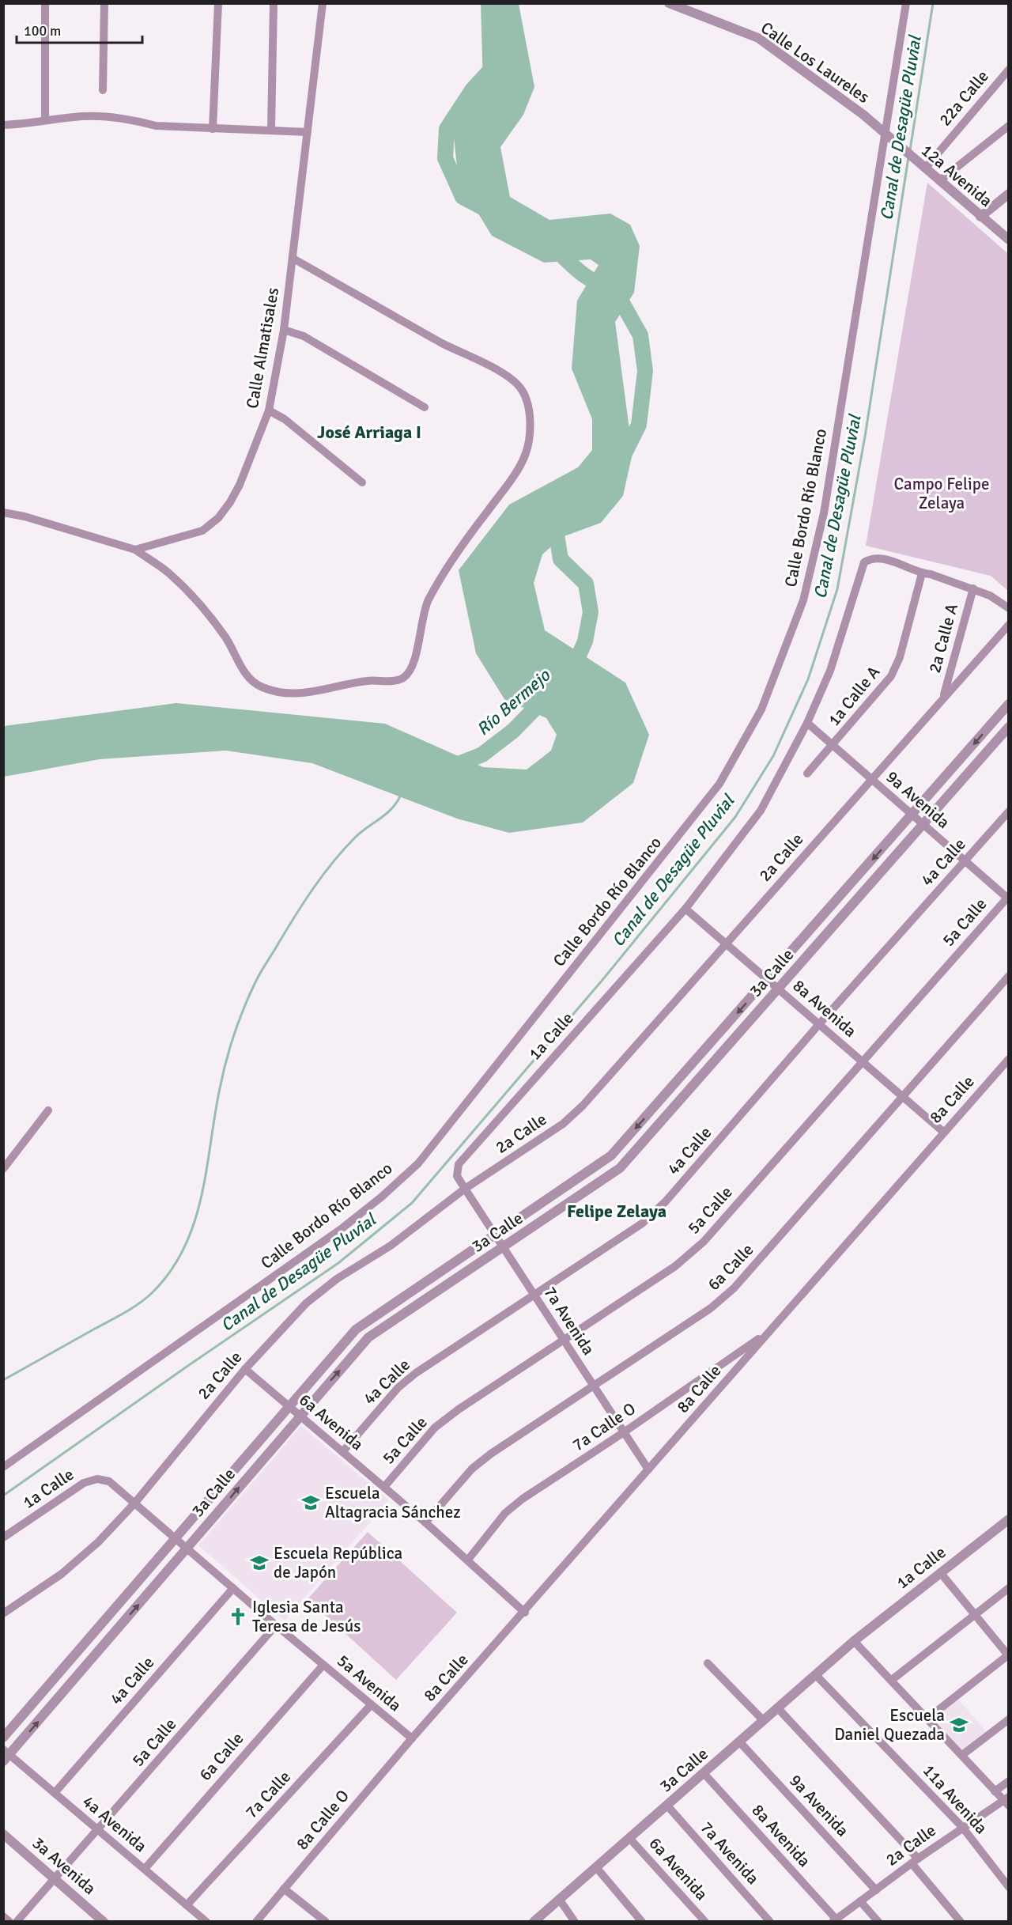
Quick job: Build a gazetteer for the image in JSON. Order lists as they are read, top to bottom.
{
  "streets": {
    "street": [
      "Calle Los Laureles",
      "22a Calle",
      "12a Avenida",
      "Calle Almatisales",
      "Calle Bordo Río Blanco",
      "2a Calle A",
      "1a Calle A",
      "9a Avenida",
      "2a Calle",
      "4a Calle",
      "5a Calle",
      "3a Calle",
      "8a Avenida",
      "1a Calle",
      "8a Calle",
      "6a Calle",
      "7a Avenida",
      "6a Avenida",
      "7a Calle O",
      "5a Avenida",
      "7a Calle",
      "11a Avenida",
      "8a Calle O",
      "4a Avenida",
      "3a Avenida"
    ]
  },
  "crossings": [
    ["Calle Los Laureles", "12a Avenida"],
    ["Calle Los Laureles", "Calle Bordo Río Blanco"],
    ["22a Calle", "12a Avenida"],
    ["12a Avenida", "Calle Bordo Río Blanco"],
    ["2a Calle A", "2a Calle"],
    ["1a Calle A", "9a Avenida"],
    ["1a Calle A", "1a Calle"],
    ["9a Avenida", "2a Calle"],
    ["9a Avenida", "4a Calle"],
    ["9a Avenida", "5a Calle"],
    ["9a Avenida", "3a Calle"],
    ["9a Avenida", "1a Calle"],
    ["2a Calle", "8a Avenida"],
    ["2a Calle", "1a Calle"],
    ["2a Calle", "7a Avenida"],
    ["2a Calle", "6a Avenida"],
    ["2a Calle", "5a Avenida"],
    ["2a Calle", "11a Avenida"],
    ["4a Calle", "8a Avenida"],
    ["4a Calle", "7a Avenida"],
    ["4a Calle", "6a Avenida"],
    ["4a Calle", "5a Avenida"],
    ["4a Calle", "4a Avenida"],
    ["5a Calle", "8a Avenida"],
    ["5a Calle", "7a Avenida"],
    ["5a Calle", "6a Avenida"],
    ["5a Calle", "5a Avenida"],
    ["5a Calle", "4a Avenida"],
    ["5a Calle", "3a Avenida"],
    ["3a Calle", "8a Avenida"],
    ["3a Calle", "1a Calle"],
    ["3a Calle", "7a Avenida"],
    ["3a Calle", "6a Avenida"],
    ["3a Calle", "5a Avenida"],
    ["3a Calle", "11a Avenida"],
    ["3a Calle", "4a Avenida"],
    ["8a Avenida", "1a Calle"],
    ["8a Avenida", "8a Calle"],
    ["8a Avenida", "6a Calle"],
    ["1a Calle", "7a Avenida"],
    ["1a Calle", "5a Avenida"],
    ["8a Calle", "7a Avenida"],
    ["8a Calle", "6a Avenida"],
    ["8a Calle", "7a Calle O"],
    ["8a Calle", "5a Avenida"],
    ["8a Calle", "8a Calle O"],
    ["6a Calle", "7a Avenida"],
    ["6a Calle", "6a Avenida"],
    ["6a Calle", "5a Avenida"],
    ["6a Calle", "4a Avenida"],
    ["7a Avenida", "7a Calle O"],
    ["6a Avenida", "7a Calle O"],
    ["5a Avenida", "7a Calle"],
    ["5a Avenida", "8a Calle O"],
    ["7a Calle", "4a Avenida"]
  ],
  "districts": ["José Arriaga I", "Felipe Zelaya"],
  "water": ["Canal de Desagüe Pluvial", "Río Bermejo"],
  "parks": ["Campo Felipe Zelaya"],
  "places": {
    "school or university": ["Escuela Altagracia Sánchez", "Escuela República de Japón", "Escuela Daniel Quezada"],
    "church": ["Iglesia Santa Teresa de Jesús"]
  },
  "scale_bar": "100 m"
}
